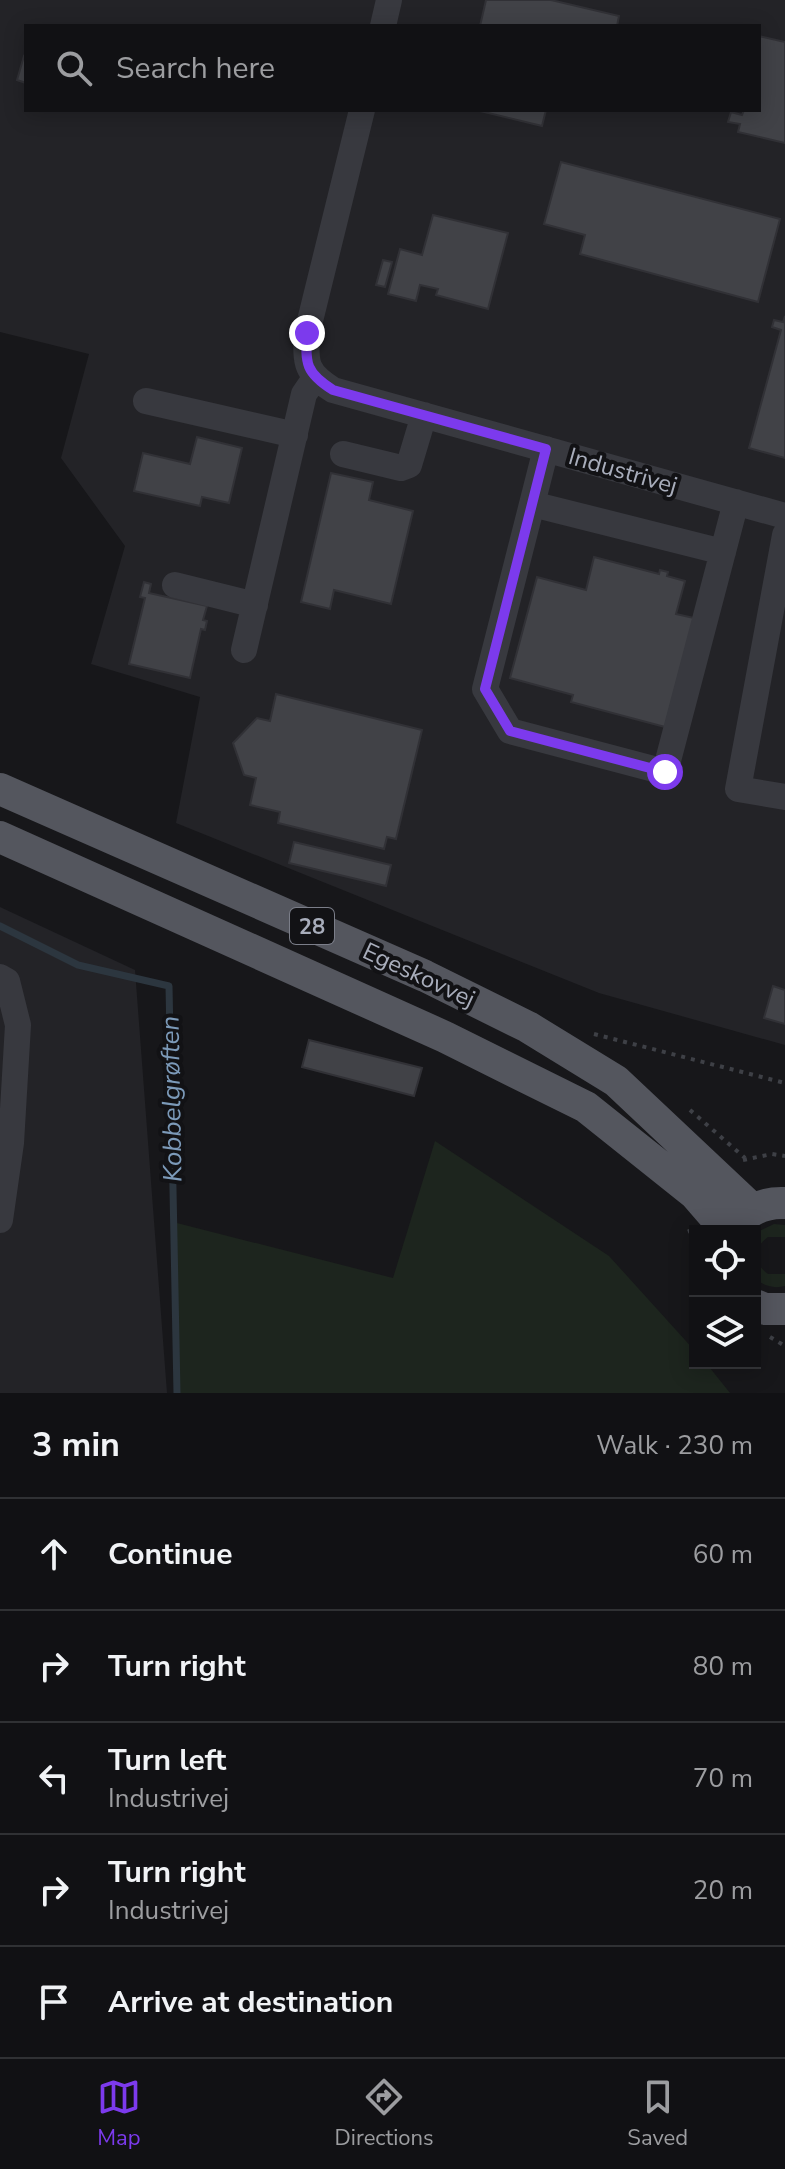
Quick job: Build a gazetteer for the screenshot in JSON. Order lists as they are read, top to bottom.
{
  "streets": {
    "main road": ["28", "Egeskovvej"],
    "street": ["Industrivej"]
  },
  "water": ["Kobbelgrøften"],
  "page": {
    "search": "Search here",
    "heading": ["3 min", "Walk · 230 m"],
    "list": [
      ["Continue", "60 m"],
      ["Turn right", "80 m"],
      ["Turn left", "Industrivej", "70 m"],
      ["Turn right", "Industrivej", "20 m"],
      "Arrive at destination"
    ],
    "nav": ["Map", "Directions", "Saved"]
  }
}
